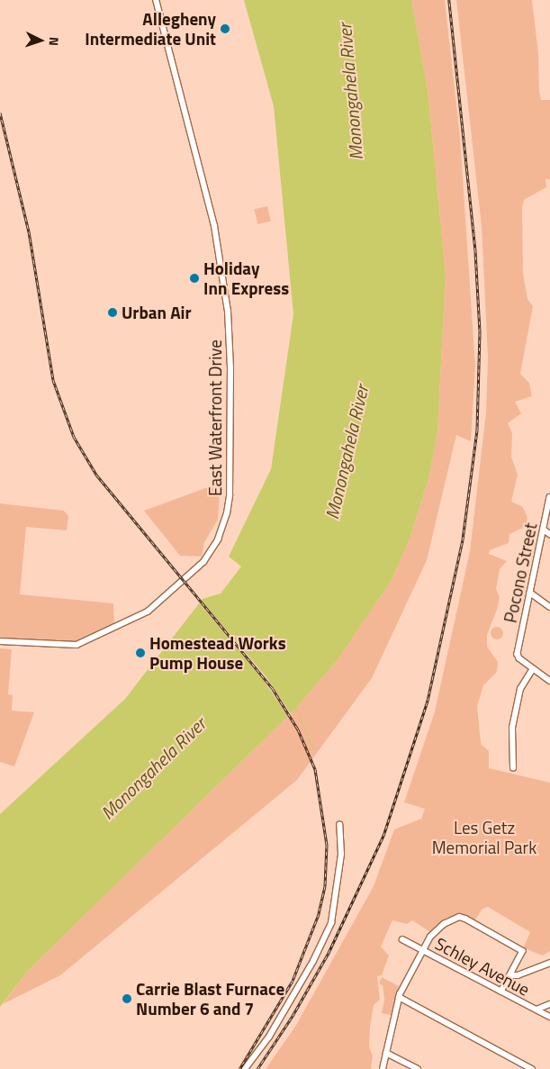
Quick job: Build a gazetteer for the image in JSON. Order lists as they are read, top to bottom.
{
  "streets": {
    "street": ["East Waterfront Drive", "Pocono Street", "Schley Avenue"]
  },
  "water": ["Monongahela River"],
  "parks": ["Les Getz Memorial Park"],
  "places": [
    "Allegheny Intermediate Unit",
    "Holiday Inn Express",
    "Urban Air",
    "Homestead Works Pump House",
    "Carrie Blast Furnace Number 6 and 7"
  ],
  "north": "right"
}
